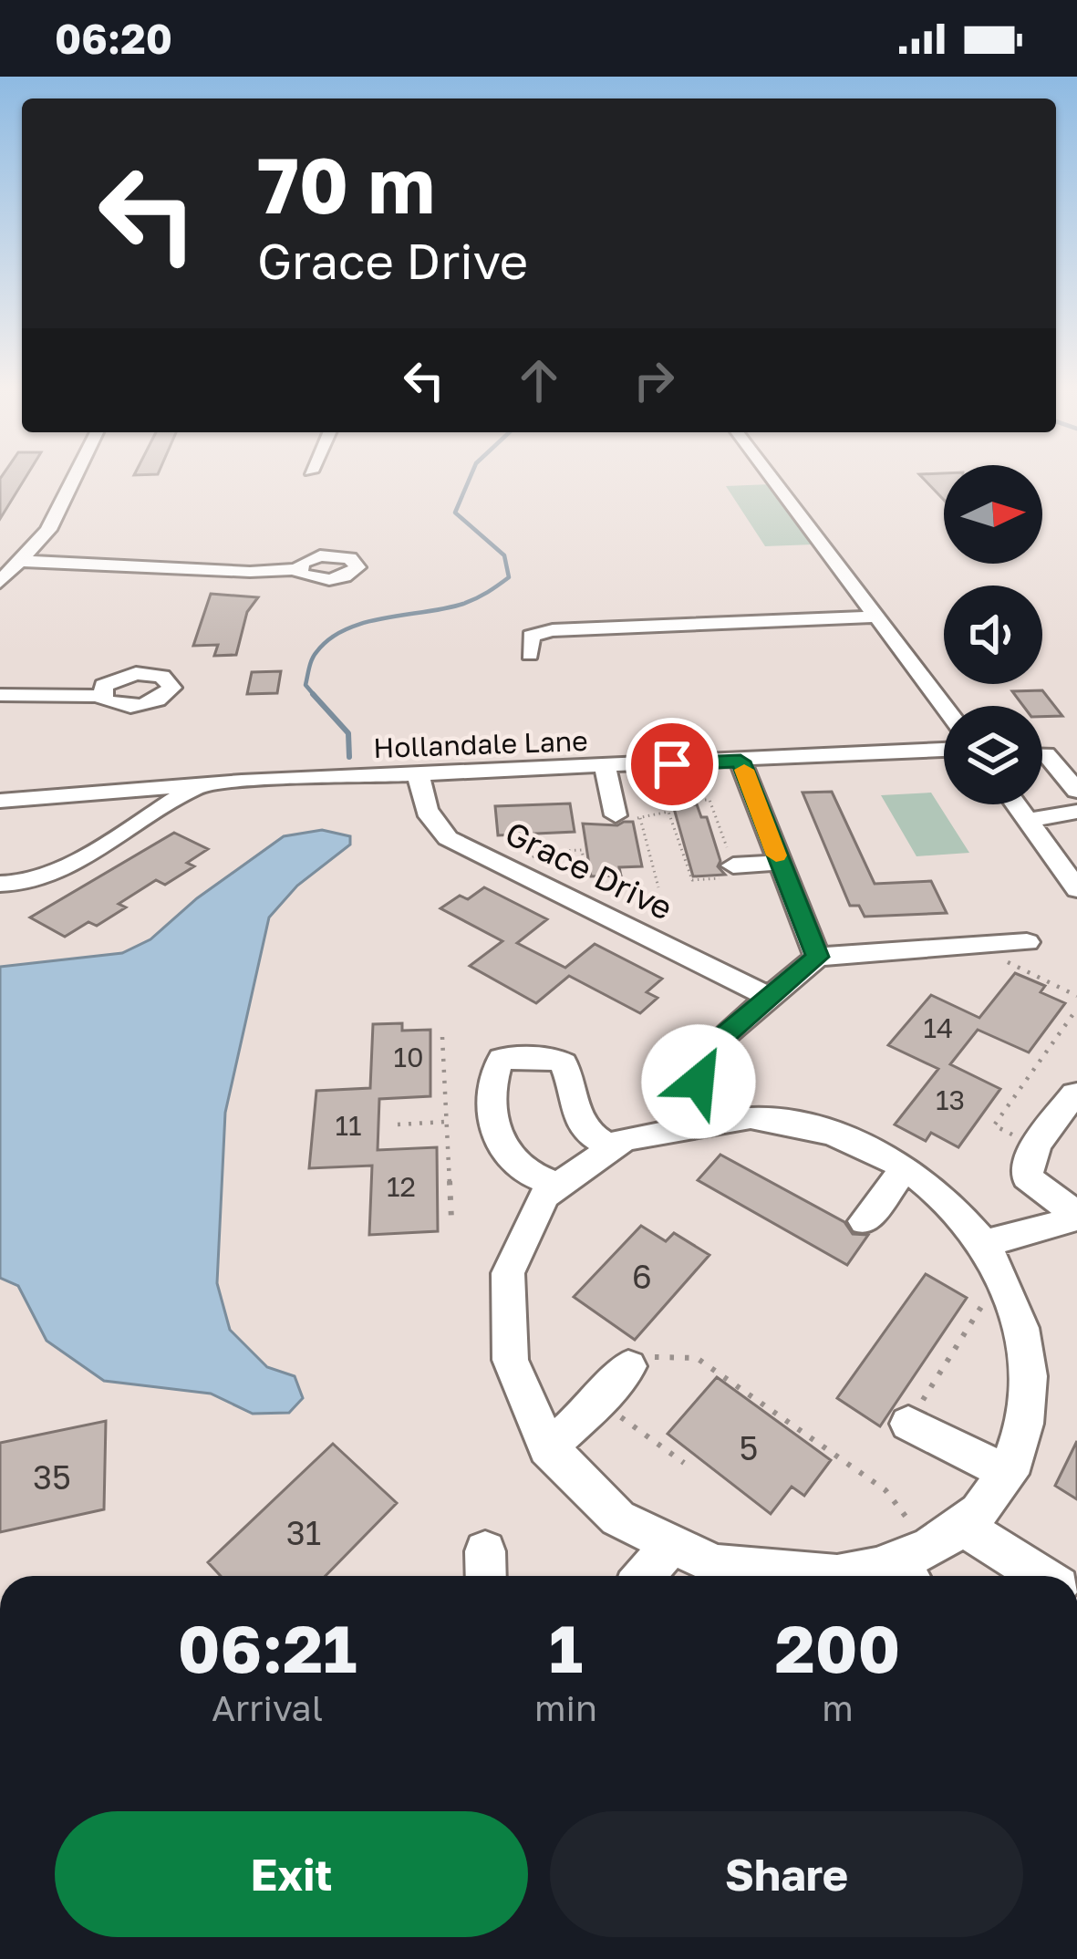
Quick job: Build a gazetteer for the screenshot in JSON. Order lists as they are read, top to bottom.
{
  "streets": {
    "street": ["Hollandale Lane", "Grace Drive"]
  },
  "crossings": [
    ["Hollandale Lane", "Grace Drive"]
  ],
  "house_numbers": [
    "14",
    "10",
    "13",
    "11",
    "12",
    "6",
    "5",
    "35",
    "31"
  ],
  "north": "right",
  "page": {
    "status": "06:20",
    "turn": ["70 m", "Grace Drive"],
    "eta": [
      "06:21",
      "Arrival",
      "1",
      "min",
      "200",
      "m"
    ],
    "buttons": ["Exit", "Share"]
  }
}
